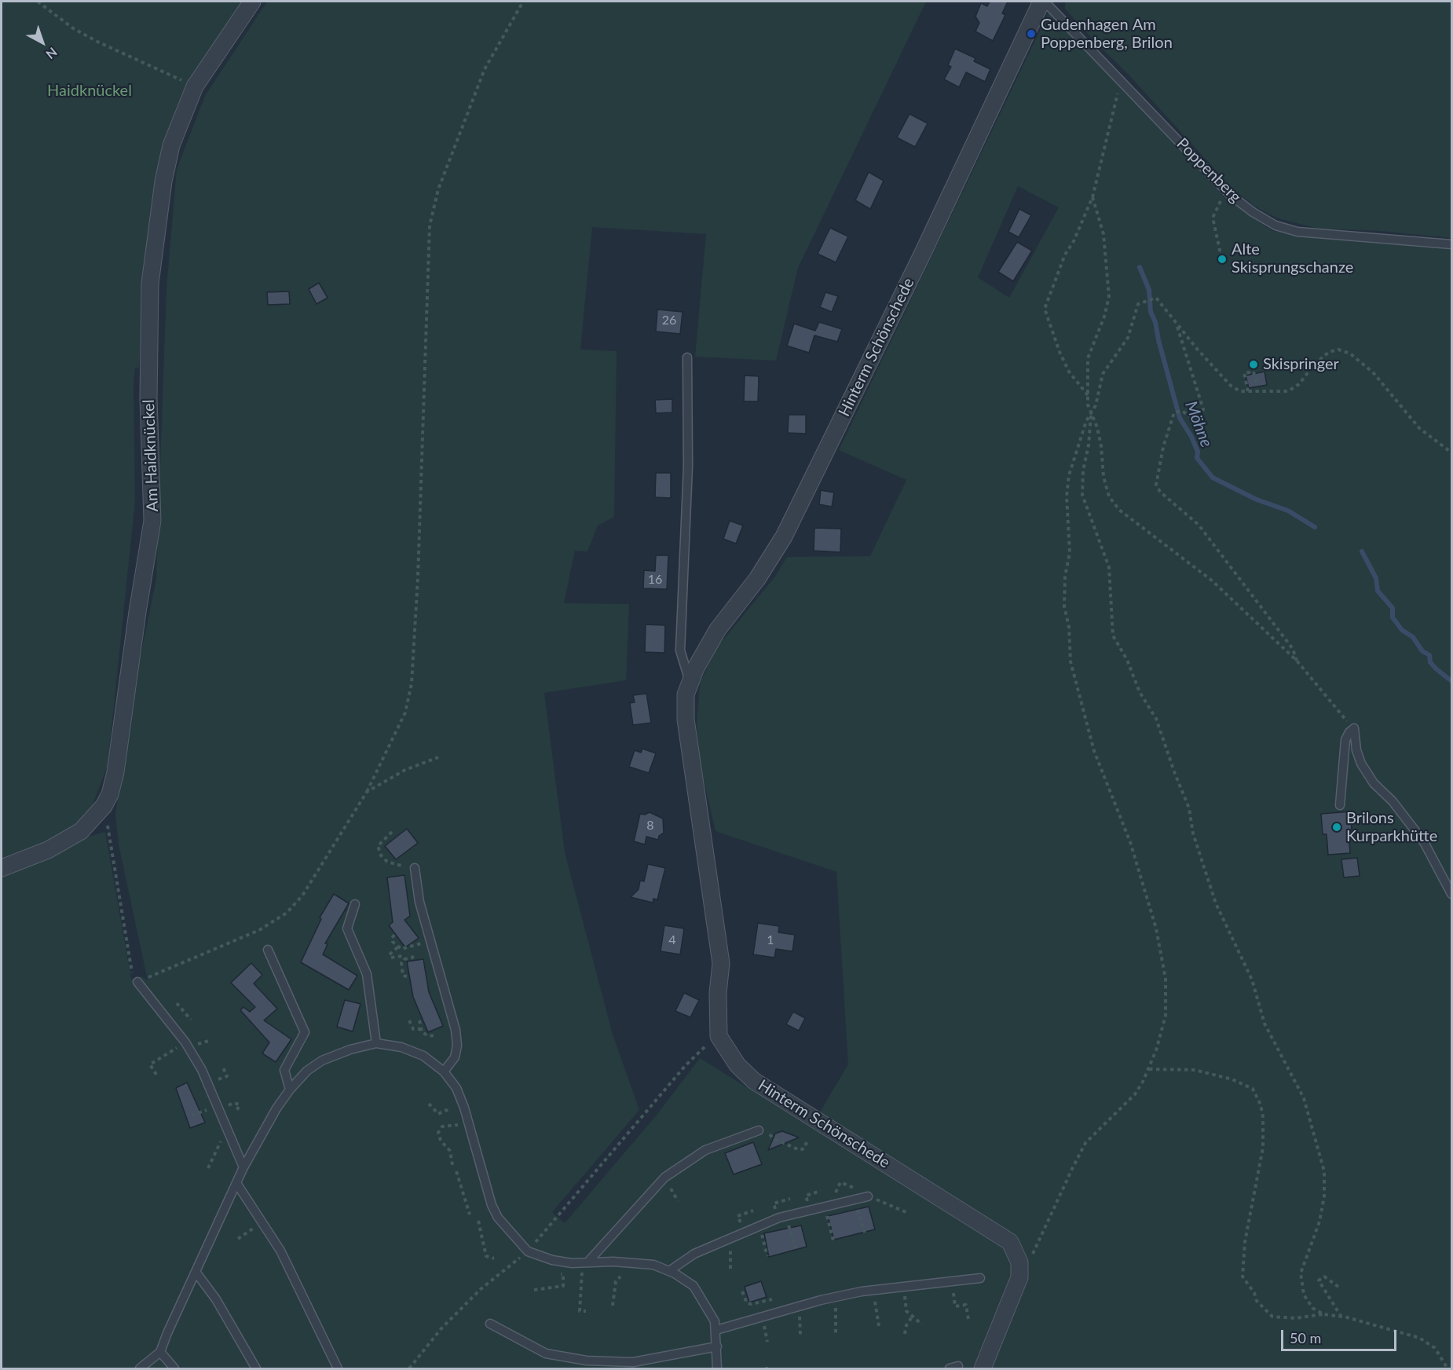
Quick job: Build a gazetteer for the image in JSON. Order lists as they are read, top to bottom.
{
  "streets": {
    "street": ["Hinterm Schönschede", "Am Haidknückel"],
    "lane": ["Poppenberg"]
  },
  "crossings": [
    ["Poppenberg", "Hinterm Schönschede"]
  ],
  "water": ["Möhne"],
  "parks": ["Haidknückel"],
  "places": [
    "Gudenhagen Am Poppenberg, Brilon",
    "Alte Skisprungschanze",
    "Skispringer",
    "Brilons Kurparkhütte"
  ],
  "house_numbers": [
    "26",
    "16",
    "8",
    "4",
    "1"
  ],
  "scale_bar": "50 m",
  "north": "bottom right"
}
